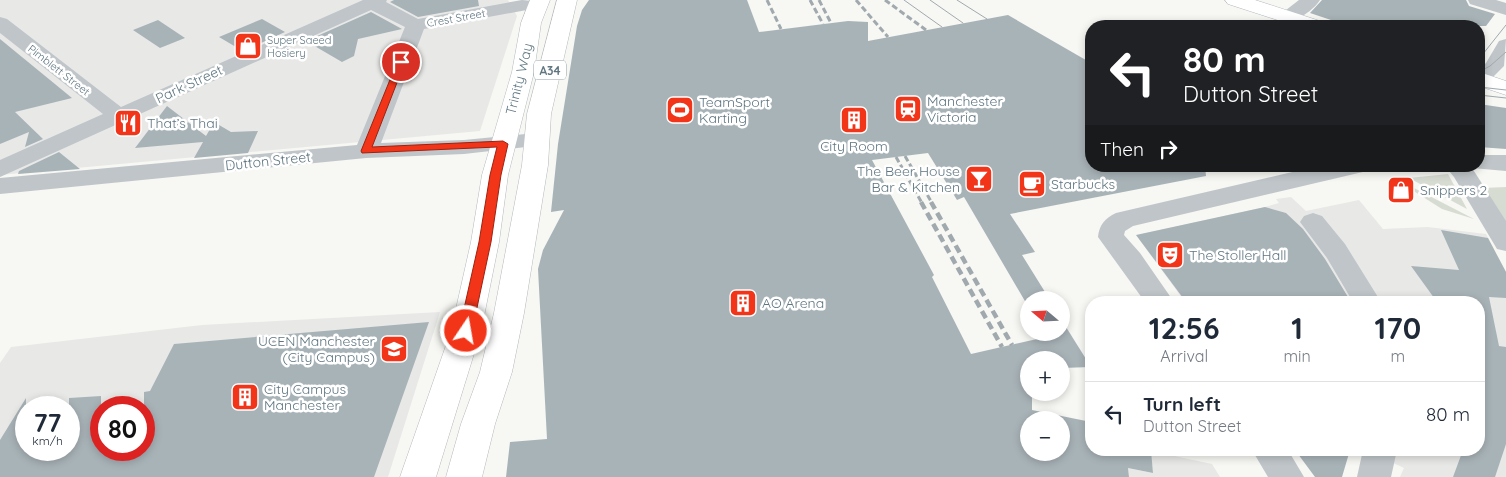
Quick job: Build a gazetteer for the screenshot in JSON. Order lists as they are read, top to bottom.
{
  "streets": {
    "main road": ["A34", "Trinity Way"],
    "street": [
      "Crest Street",
      "Pimblett Street",
      "Park Street",
      "Dutton Street"
    ]
  },
  "crossings": [
    ["Crest Street", "Trinity Way"],
    ["Pimblett Street", "Park Street"],
    ["Trinity Way", "Dutton Street"]
  ],
  "places": {
    "shop": ["Super Saeed Hosiery", "Snippers 2"],
    "station": ["Manchester Victoria"],
    "sports": ["TeamSport Karting"],
    "building": ["City Room", "AO Arena", "City Campus Manchester"],
    "restaurant": ["That’s Thai"],
    "bar": ["The Beer House Bar & Kitchen"],
    "cafe": ["Starbucks"],
    "theatre": ["The Stoller Hall"],
    "school or university": ["UCEN Manchester (City Campus)"]
  },
  "north": "left",
  "page": {
    "turn": ["80 m", "Dutton Street"],
    "then": "Then",
    "map_buttons": ["+", "−"],
    "eta": [
      "12:56",
      "Arrival",
      "1",
      "min",
      "170",
      "m"
    ],
    "list": [
      {
        "name": "Turn left",
        "note": "Dutton Street",
        "value": "80 m"
      }
    ],
    "speed": "77 km/h",
    "limit": "80"
  }
}
